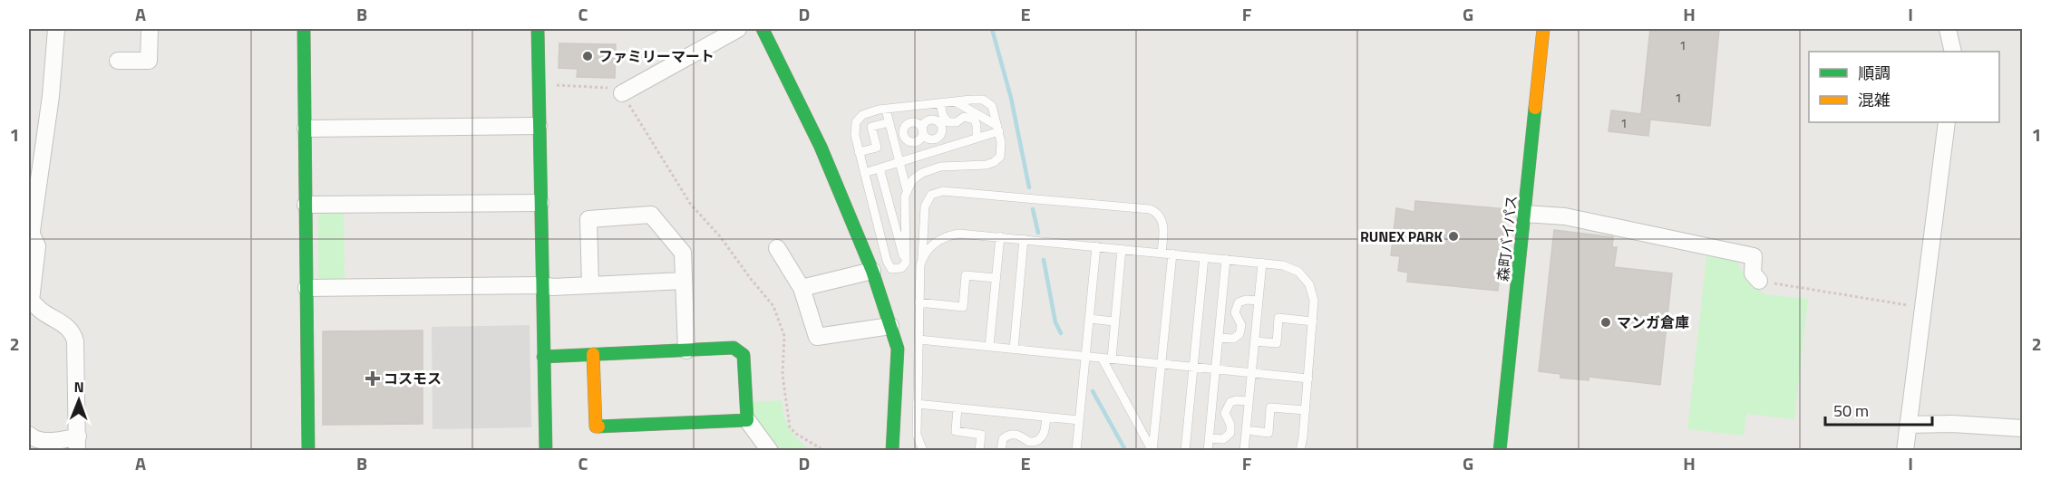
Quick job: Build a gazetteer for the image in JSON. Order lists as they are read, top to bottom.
{
  "streets": {
    "street": ["森町バイパス"]
  },
  "places": {
    "other": ["ファミリーマート", "RUNEX PARK", "マンガ倉庫"],
    "health": ["コスモス"]
  },
  "house_numbers": ["1", "1", "1"],
  "legend": ["順調", "混雑"],
  "scale_bar": "50 m",
  "north": "top",
  "grid": {
    "columns": [
      "A",
      "B",
      "C",
      "D",
      "E",
      "F",
      "G",
      "H",
      "I"
    ],
    "rows": ["1", "2"]
  }
}
